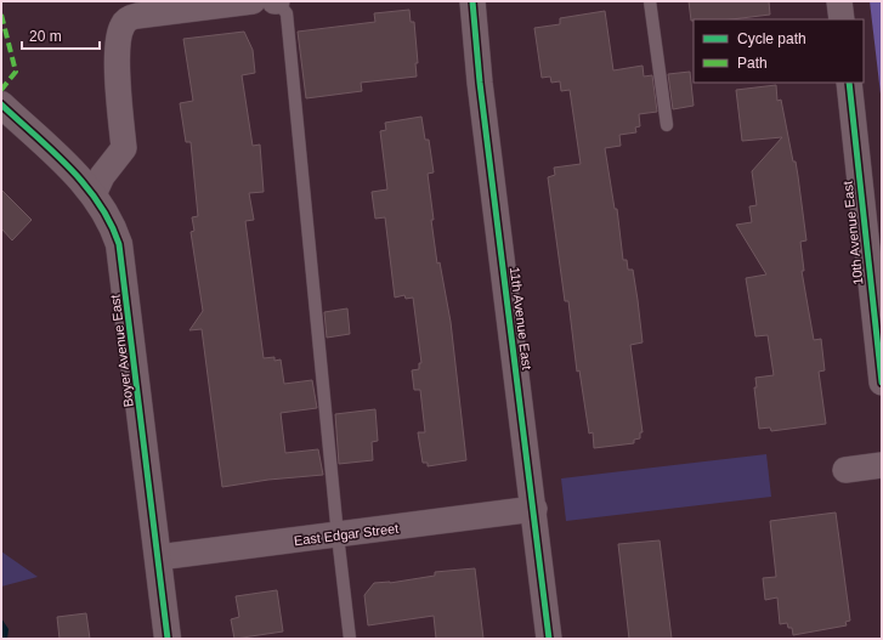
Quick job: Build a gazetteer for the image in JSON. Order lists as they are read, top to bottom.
{
  "streets": {
    "street": [
      "10th Avenue East",
      "11th Avenue East",
      "Boyer Avenue East",
      "East Edgar Street"
    ]
  },
  "crossings": [
    ["11th Avenue East", "East Edgar Street"],
    ["Boyer Avenue East", "East Edgar Street"]
  ],
  "legend": ["Cycle path", "Path"],
  "scale_bar": "20 m"
}
